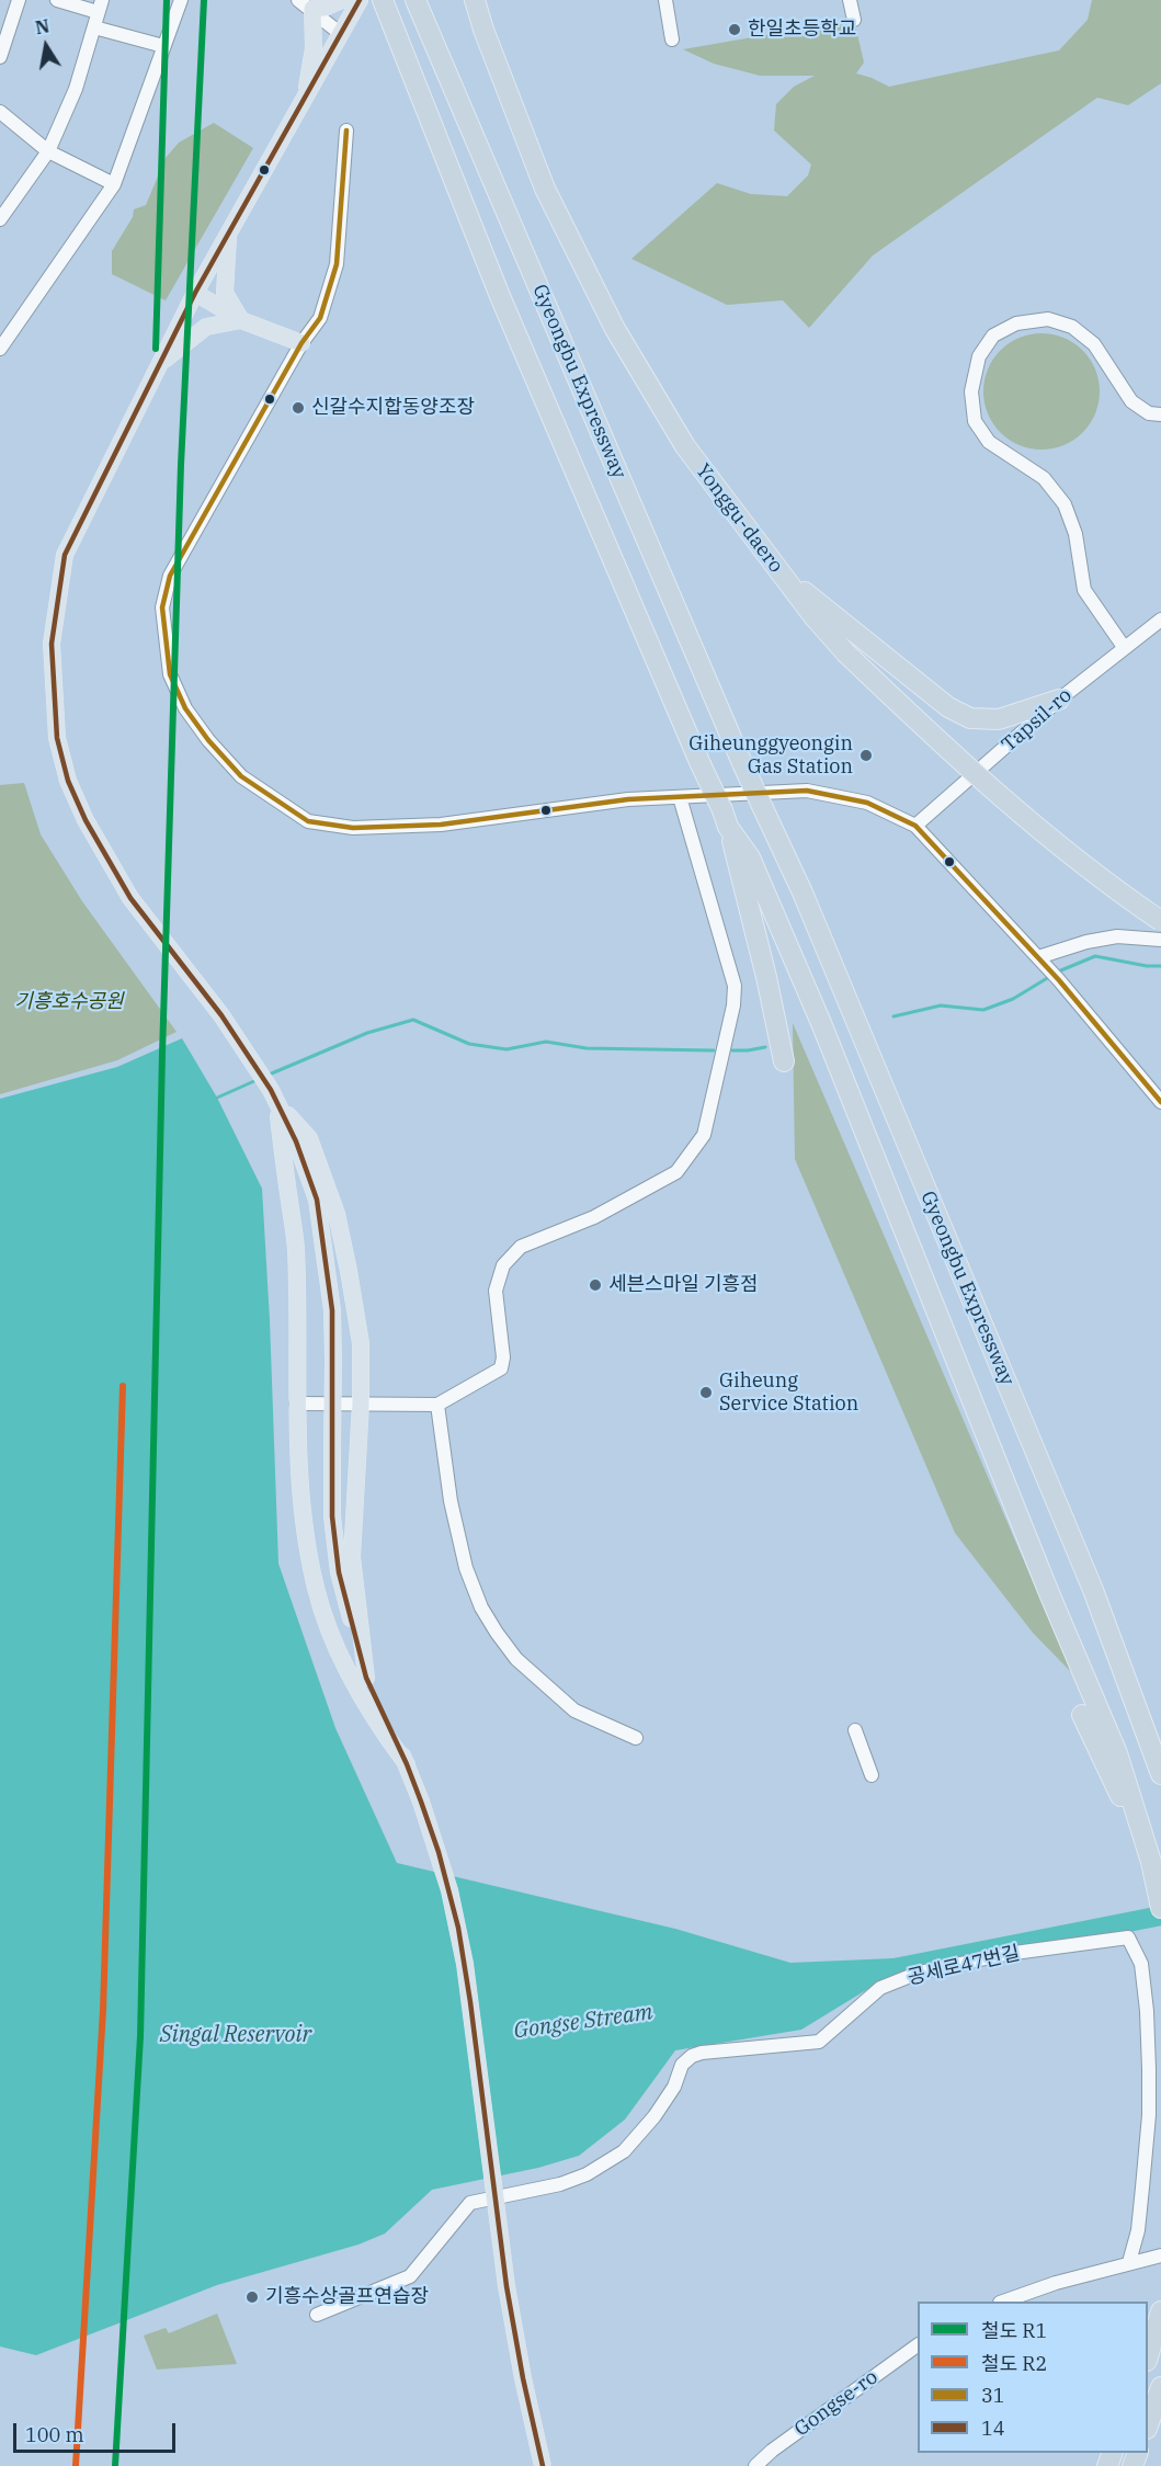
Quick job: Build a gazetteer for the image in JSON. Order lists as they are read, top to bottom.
{
  "streets": {
    "highway": ["Gyeongbu Expressway", "Yonggu-daero"],
    "street": ["Tapsil-ro", "공세로47번길", "Gongse-ro"]
  },
  "water": ["Gongse Stream", "Singal Reservoir"],
  "parks": ["기흥호수공원"],
  "places": [
    "한일초등학교",
    "신갈수지합동양조장",
    "Giheunggyeongin Gas Station",
    "세븐스마일 기흥점",
    "Giheung Service Station",
    "기흥수상골프연습장"
  ],
  "lines": [
    "rail line R1",
    "transit line 14",
    "transit line 31",
    "rail line R2"
  ],
  "legend": [
    "철도 R1",
    "철도 R2",
    "31",
    "14"
  ],
  "scale_bar": "100 m",
  "north": "top"
}
